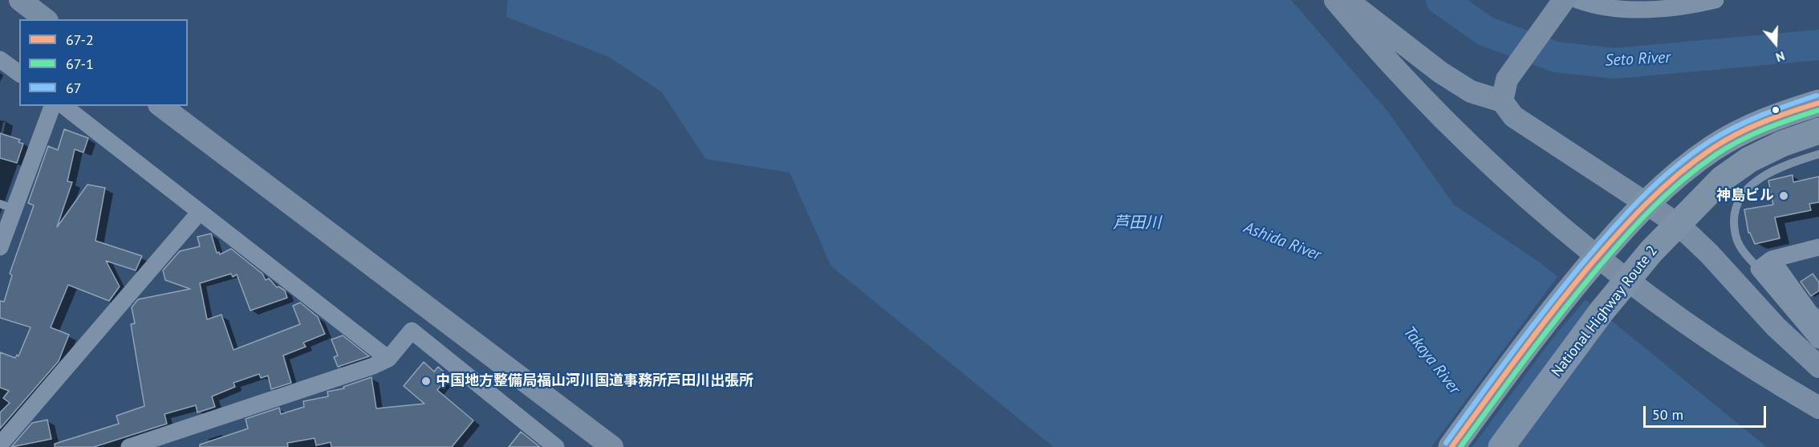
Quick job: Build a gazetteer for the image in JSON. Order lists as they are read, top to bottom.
{
  "streets": {
    "highway": ["National Highway Route 2"]
  },
  "water": [
    "Seto River",
    "芦田川",
    "Ashida River",
    "Takaya River"
  ],
  "places": ["神島ビル", "中国地方整備局福山河川国道事務所芦田川出張所"],
  "lines": ["transit line 67", "transit line 67-2", "transit line 67-1"],
  "legend": ["67-2", "67-1", "67"],
  "scale_bar": "50 m",
  "north": "bottom"
}
